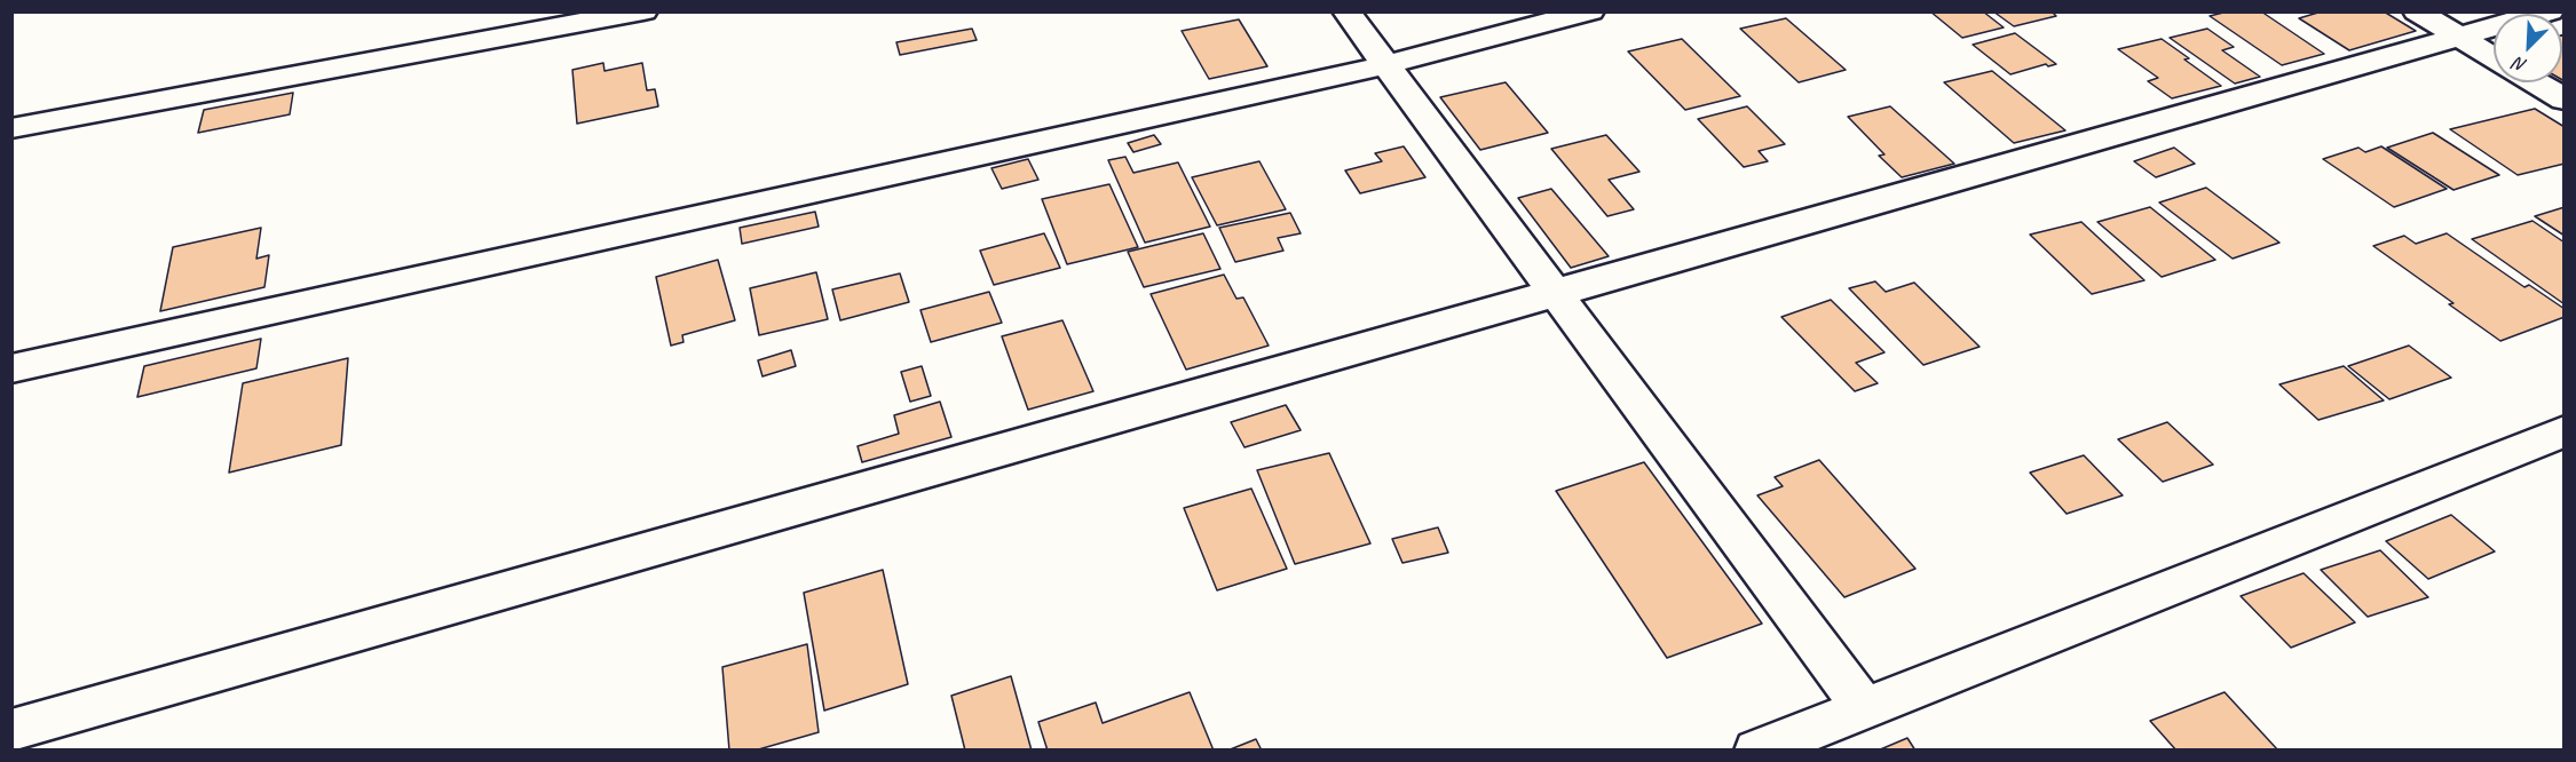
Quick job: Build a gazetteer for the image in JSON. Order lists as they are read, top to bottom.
{
  "north": "bottom left"
}
